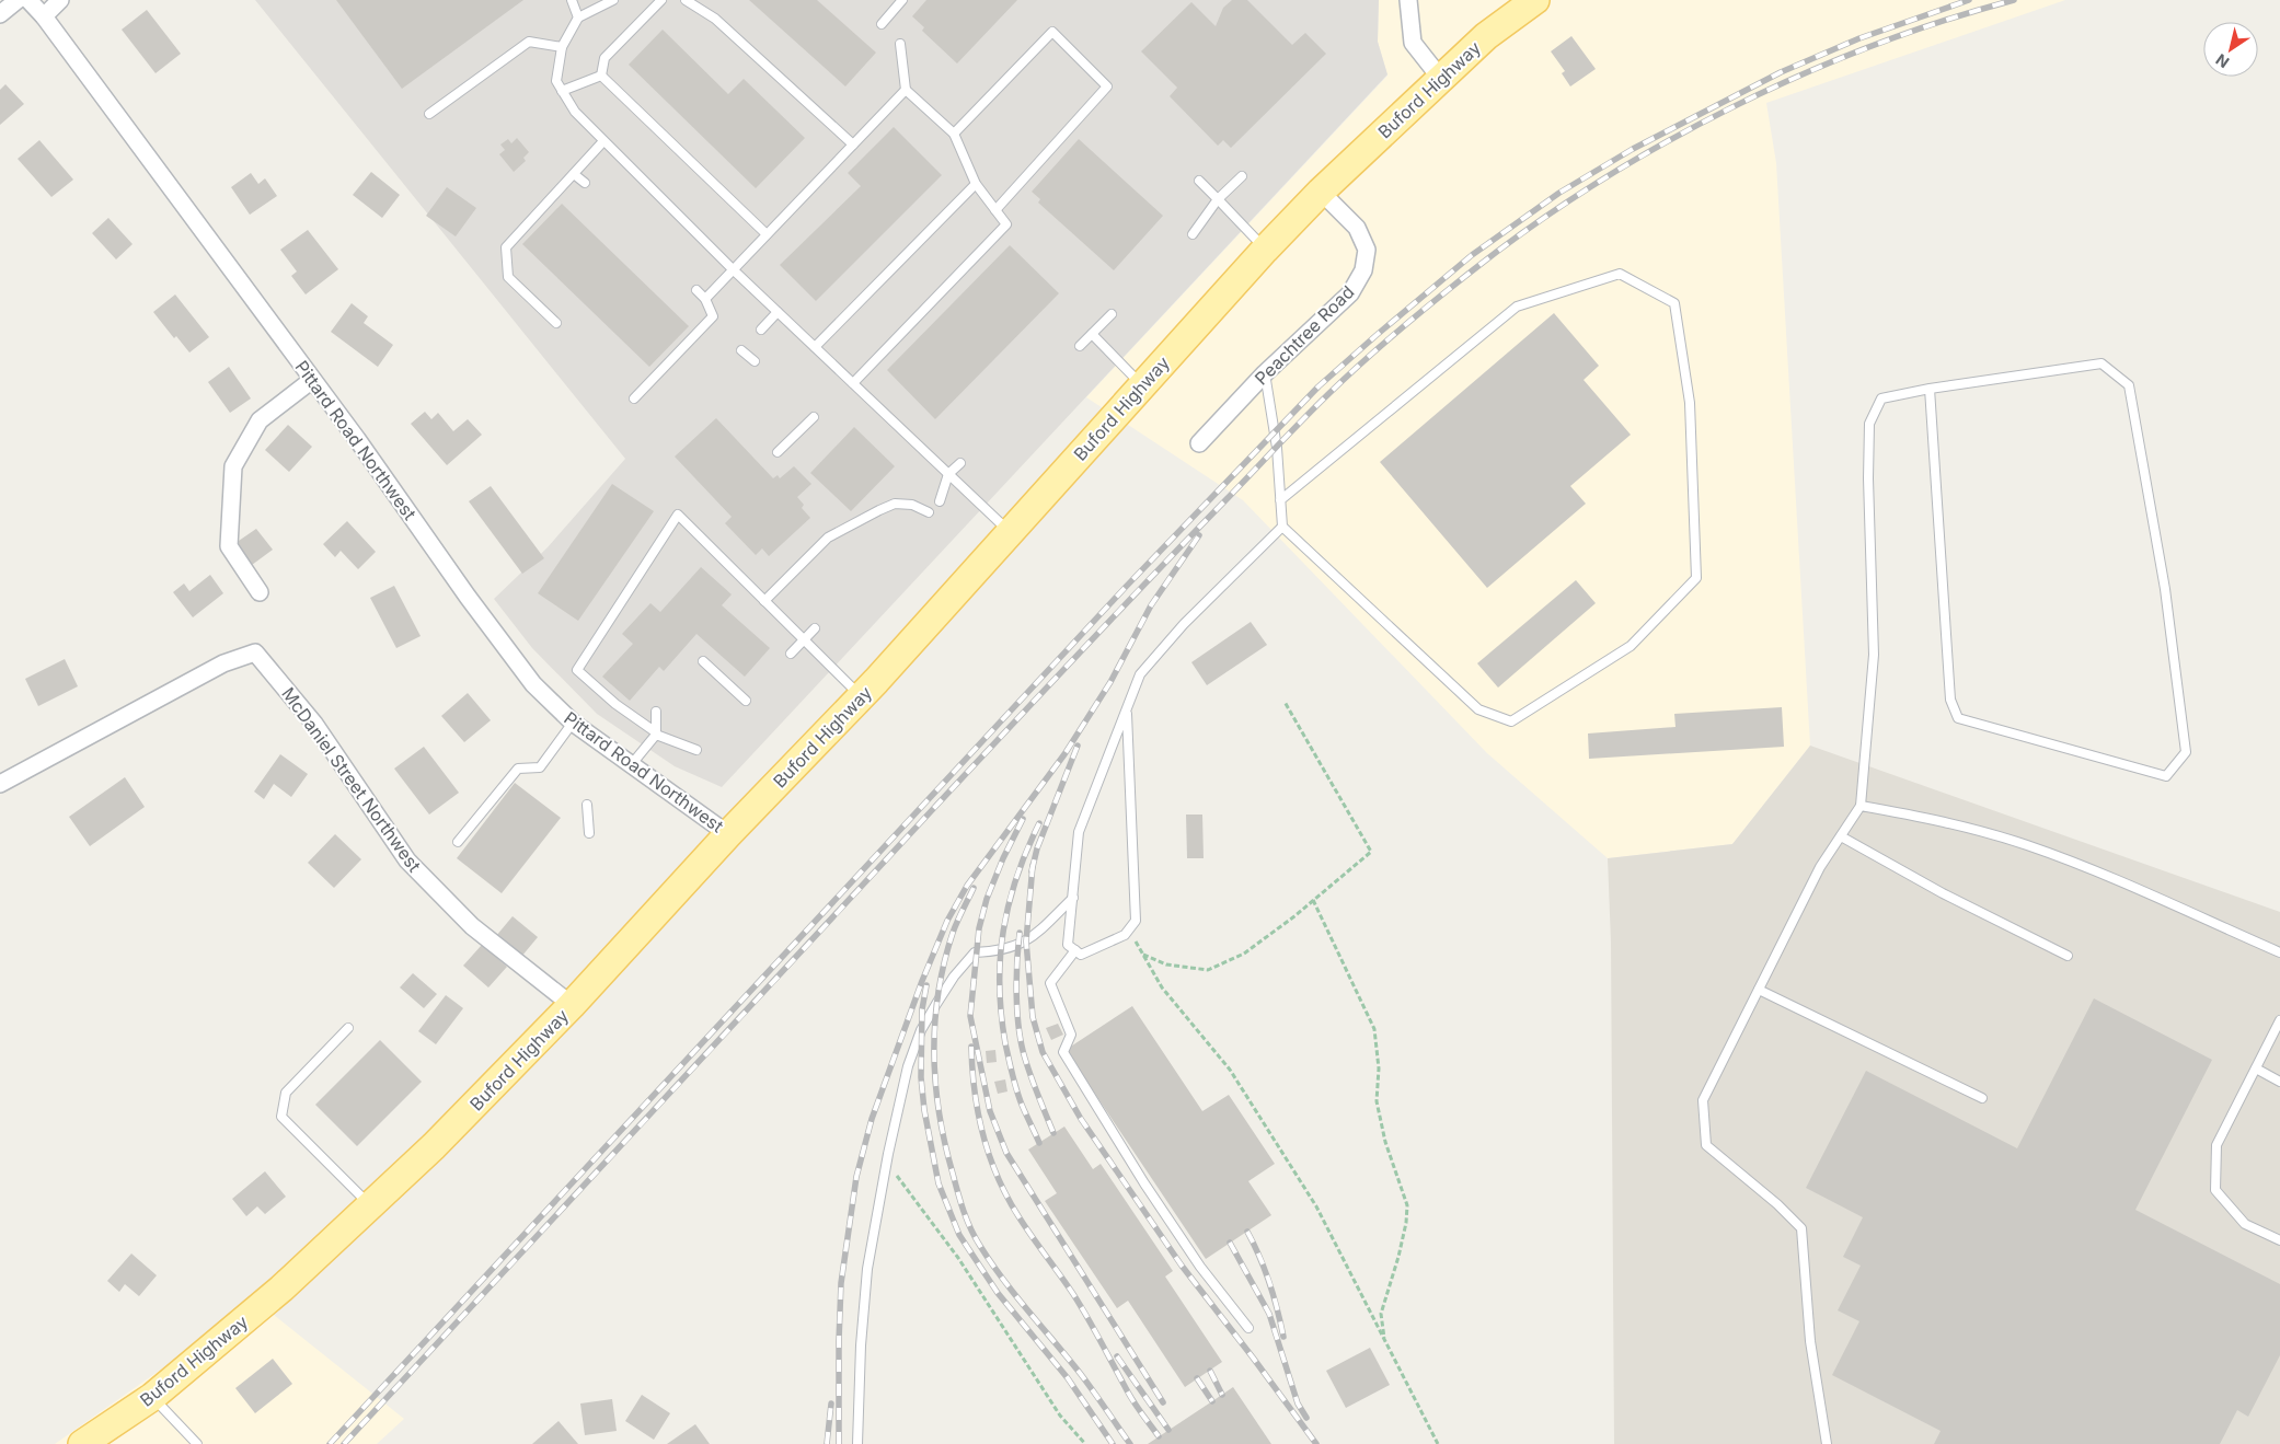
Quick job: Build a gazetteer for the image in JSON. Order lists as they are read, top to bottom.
{
  "streets": {
    "main road": ["Buford Highway"],
    "street": ["Peachtree Road", "Pittard Road Northwest", "McDaniel Street Northwest"]
  },
  "crossings": [
    ["Buford Highway", "Peachtree Road"],
    ["Buford Highway", "Pittard Road Northwest"],
    ["Buford Highway", "McDaniel Street Northwest"]
  ],
  "north": "bottom left"
}
